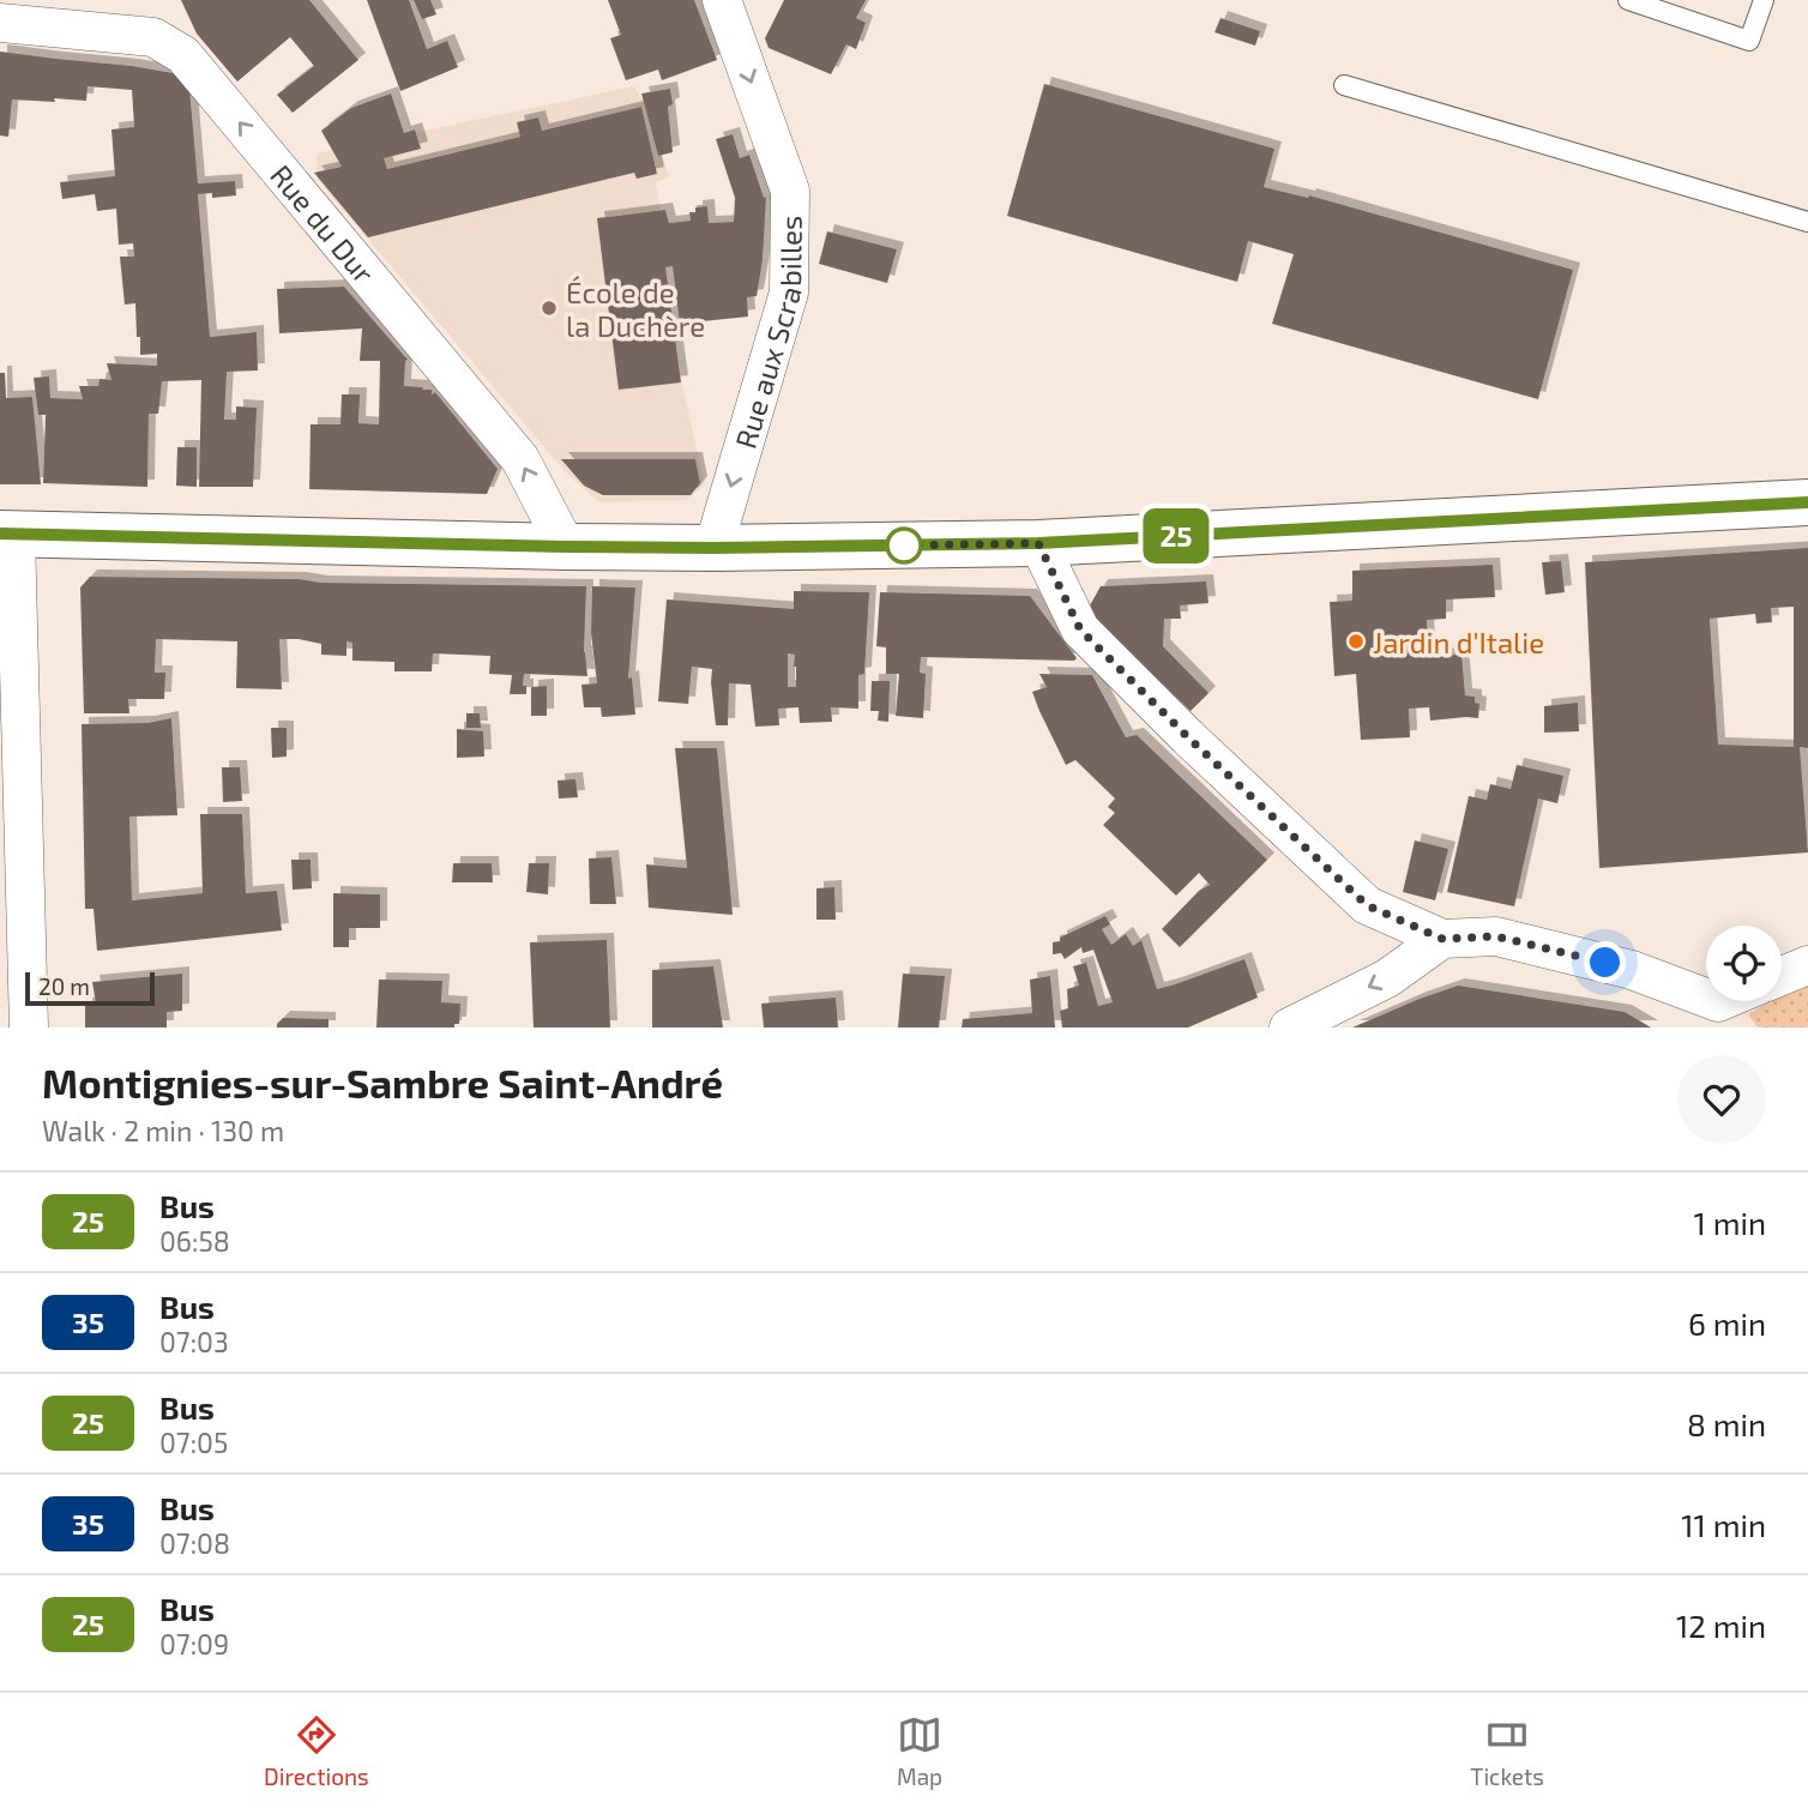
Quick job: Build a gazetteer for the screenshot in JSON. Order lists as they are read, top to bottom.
{
  "streets": {
    "street": ["Rue du Dur", "Rue aux Scrabilles"]
  },
  "one_way": ["Rue du Dur", "Rue aux Scrabilles"],
  "places": ["École de la Duchère", "Jardin d'Italie"],
  "lines": ["bus line 25"],
  "scale_bar": "20 m",
  "page": {
    "on_map": "25",
    "scale": "20 m",
    "heading": ["Montignies-sur-Sambre Saint-André", "Walk · 2 min · 130 m"],
    "list": [
      {
        "mark": "25",
        "name": "Bus",
        "note": "06:58",
        "value": "1 min"
      },
      {
        "mark": "35",
        "name": "Bus",
        "note": "07:03",
        "value": "6 min"
      },
      {
        "mark": "25",
        "name": "Bus",
        "note": "07:05",
        "value": "8 min"
      },
      {
        "mark": "35",
        "name": "Bus",
        "note": "07:08",
        "value": "11 min"
      },
      {
        "mark": "25",
        "name": "Bus",
        "note": "07:09",
        "value": "12 min"
      }
    ],
    "tabs": ["Directions", "Map", "Tickets"]
  }
}
